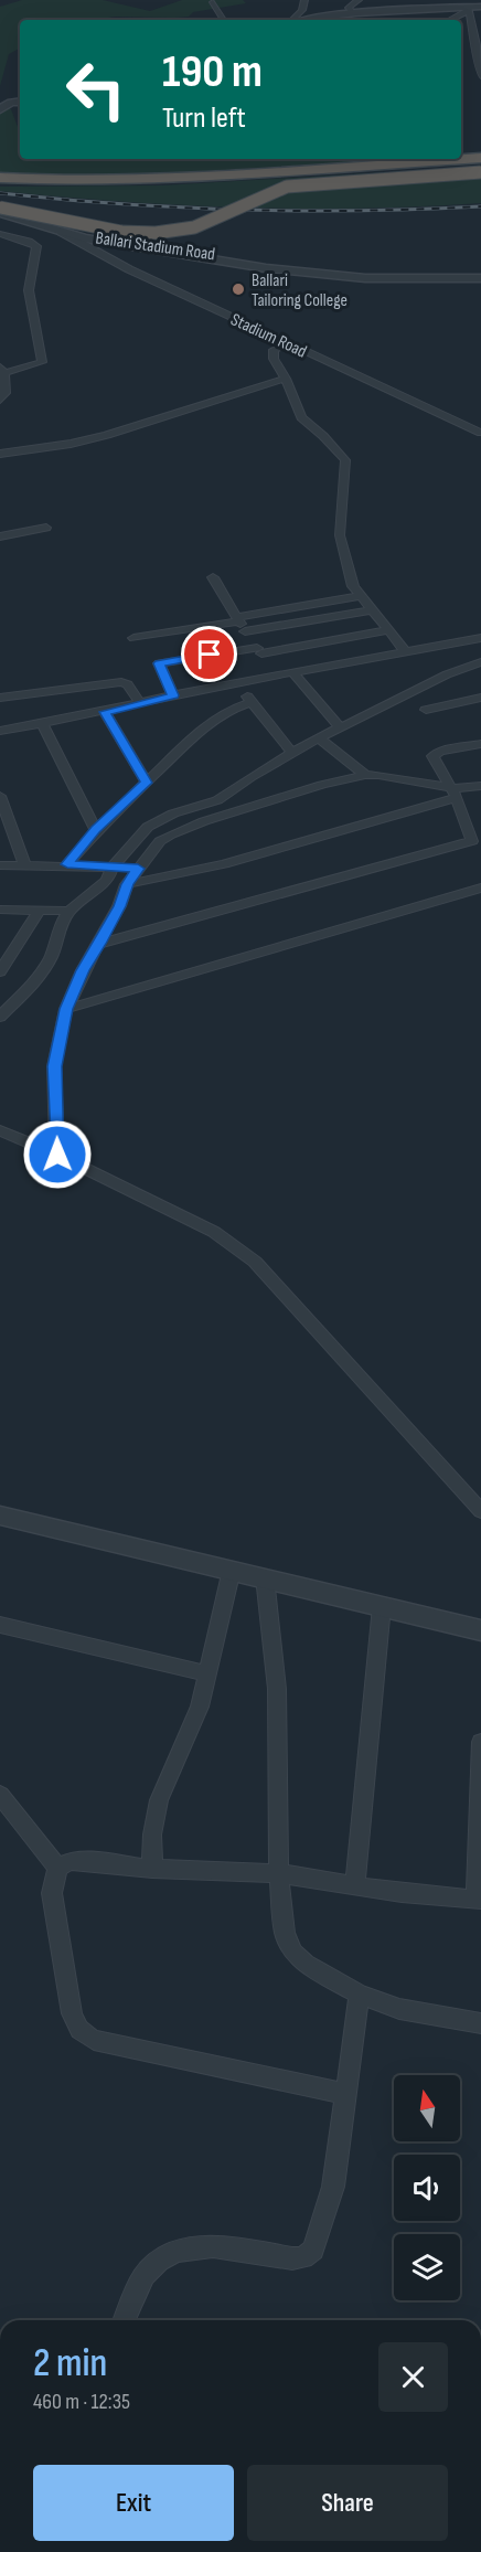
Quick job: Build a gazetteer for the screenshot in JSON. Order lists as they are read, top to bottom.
{
  "streets": {
    "street": ["Ballari Stadium Road", "Stadium Road"]
  },
  "crossings": [
    ["Ballari Stadium Road", "Stadium Road"]
  ],
  "places": ["Ballari Tailoring College"],
  "north": "top",
  "page": {
    "turn": ["190 m", "Turn left"],
    "heading": ["2 min", "460 m · 12:35"],
    "buttons": ["Exit", "Share"]
  }
}
